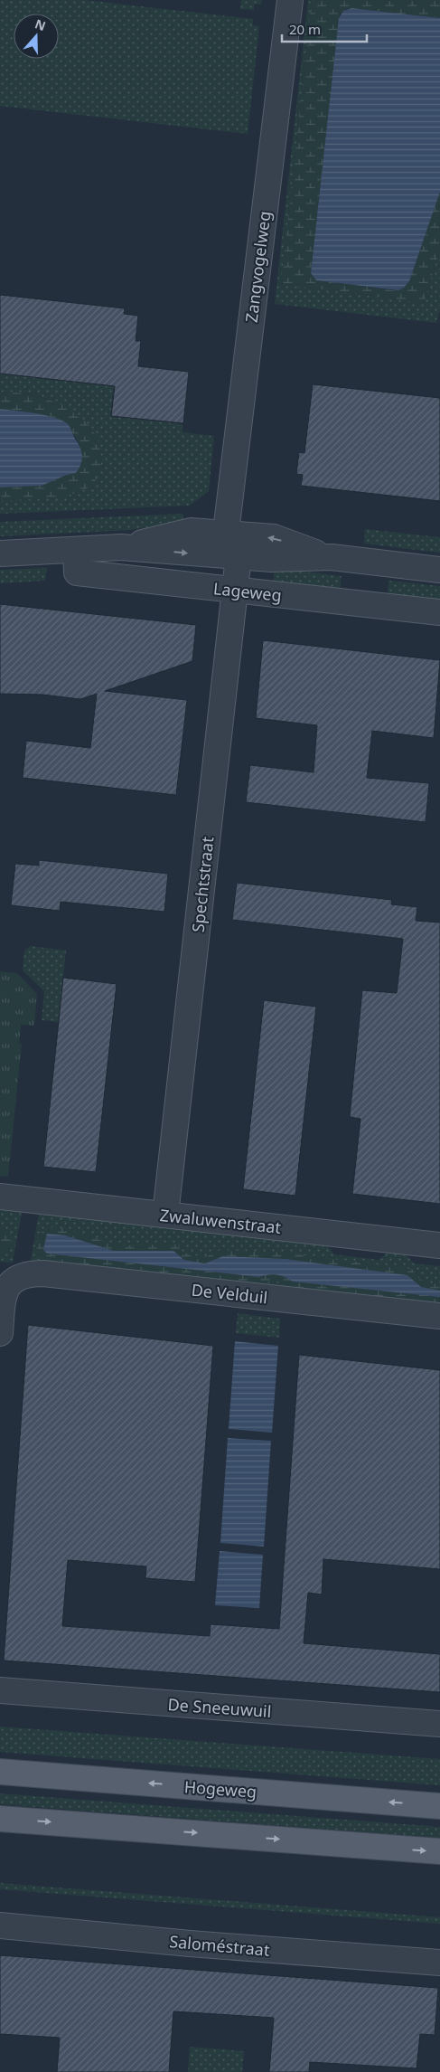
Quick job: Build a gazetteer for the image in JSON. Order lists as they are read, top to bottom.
{
  "streets": {
    "main road": ["Hogeweg"],
    "street": [
      "Zangvogelweg",
      "Lageweg",
      "Spechtstraat",
      "Zwaluwenstraat",
      "De Velduil",
      "De Sneeuwuil",
      "Saloméstraat"
    ]
  },
  "crossings": [
    ["Zangvogelweg", "Spechtstraat"],
    ["Lageweg", "Spechtstraat"],
    ["Spechtstraat", "Zwaluwenstraat"]
  ],
  "scale_bar": "20 m",
  "north": "top"
}
